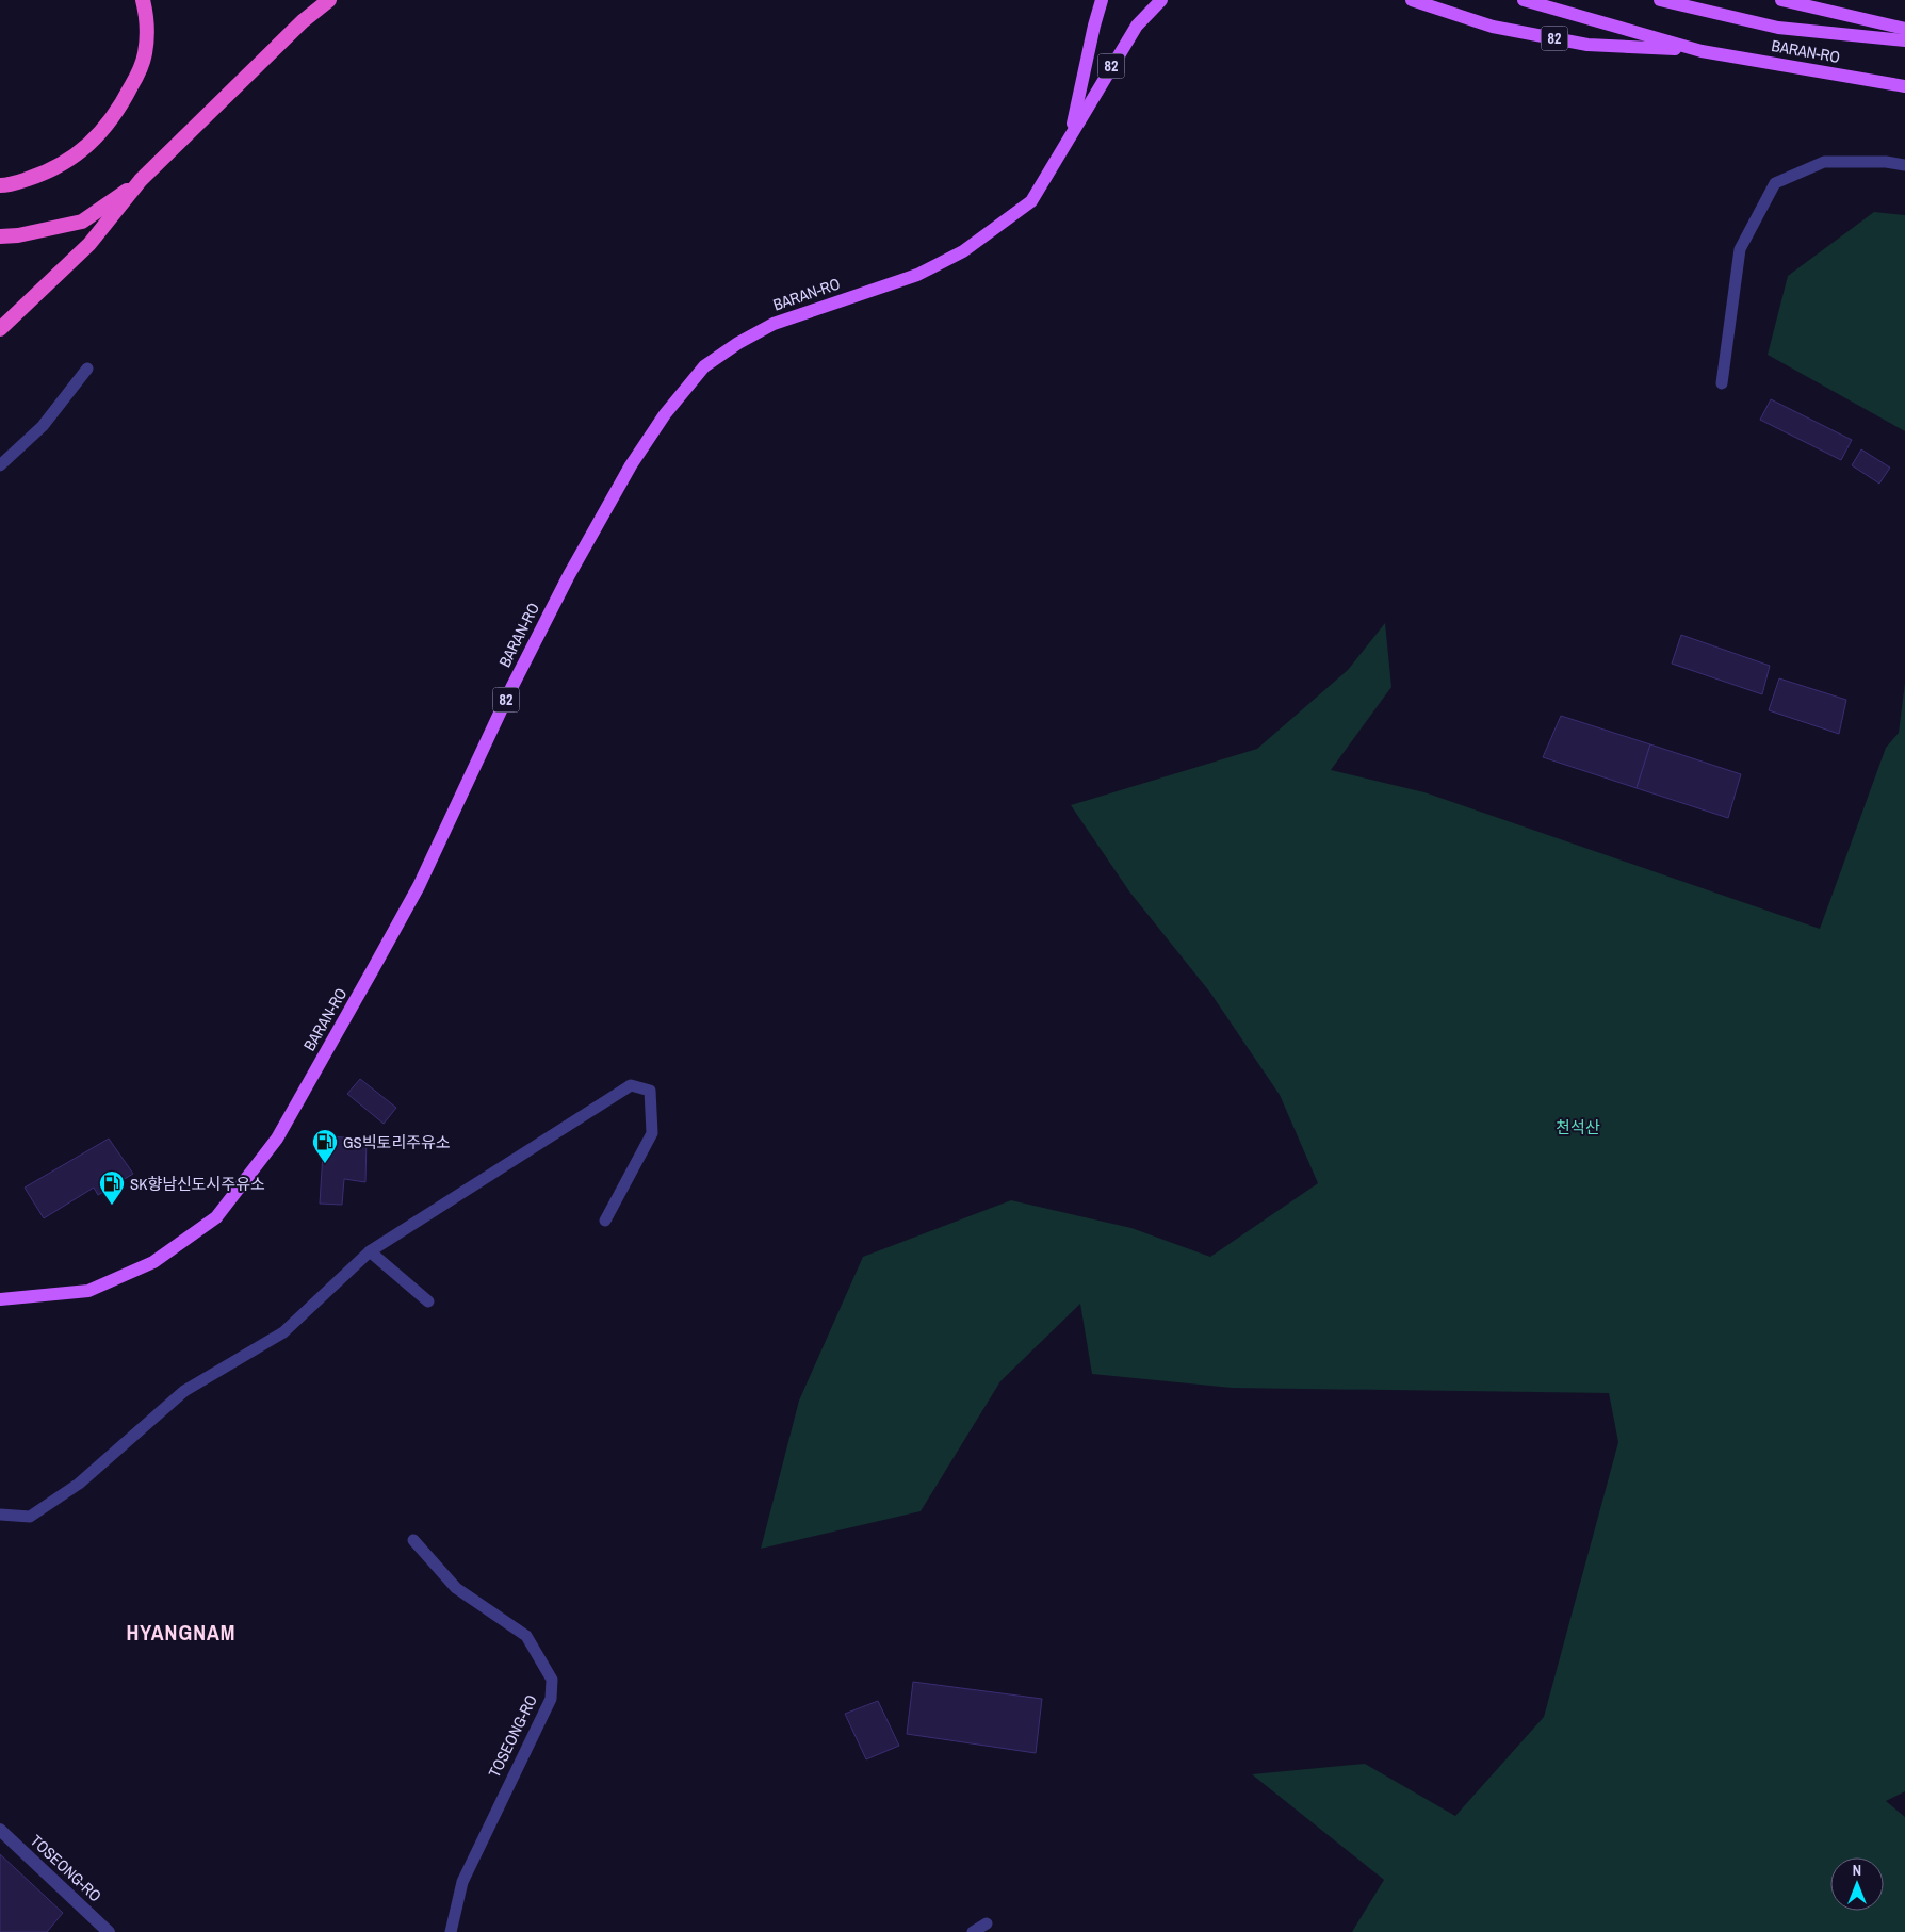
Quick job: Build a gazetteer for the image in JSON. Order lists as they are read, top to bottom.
{
  "streets": {
    "main road": ["82", "BARAN-RO"],
    "street": ["TOSEONG-RO"]
  },
  "crossings": [
    ["82", "BARAN-RO"]
  ],
  "districts": ["HYANGNAM"],
  "parks": ["천석산"],
  "places": {
    "fuel station": ["GS빅토리주유소", "SK향남신도시주유소"]
  },
  "north": "top"
}
